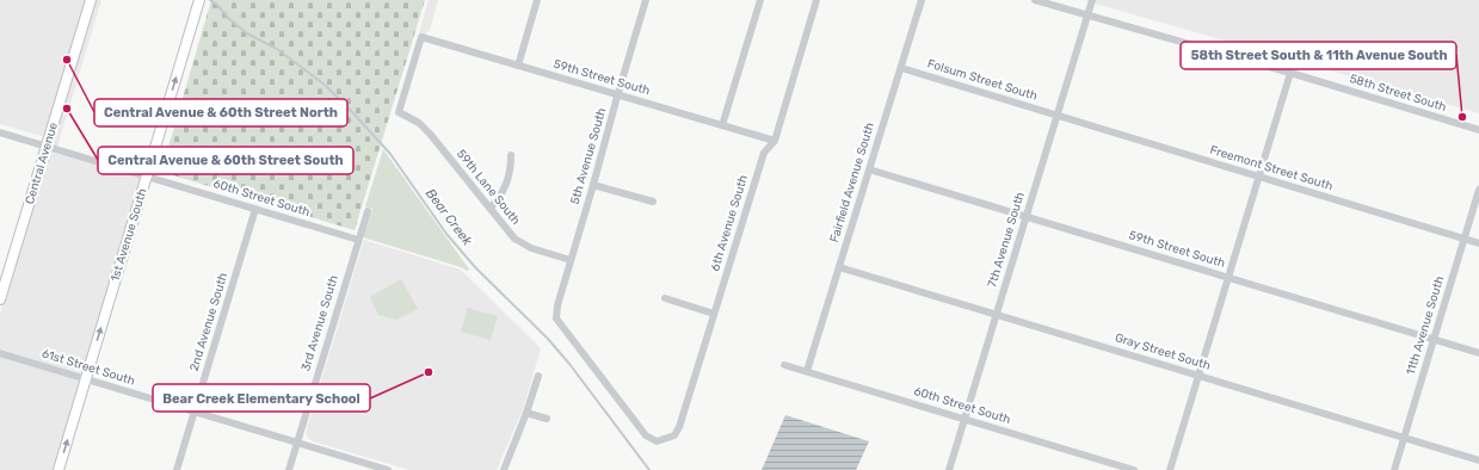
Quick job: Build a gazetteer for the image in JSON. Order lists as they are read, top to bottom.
{
  "streets": {
    "main road": ["Central Avenue", "1st Avenue South"],
    "street": [
      "59th Street South",
      "Folsum Street South",
      "58th Street South",
      "5th Avenue South",
      "Freemont Street South",
      "Fairfield Avenue South",
      "59th Lane South",
      "60th Street South",
      "6th Avenue South",
      "7th Avenue South",
      "2nd Avenue South",
      "3rd Avenue South",
      "11th Avenue South",
      "Gray Street South",
      "61st Street South"
    ]
  },
  "crossings": [
    ["59th Street South", "5th Avenue South"],
    ["59th Street South", "Fairfield Avenue South"],
    ["59th Street South", "59th Lane South"],
    ["59th Street South", "6th Avenue South"],
    ["59th Street South", "7th Avenue South"],
    ["59th Street South", "11th Avenue South"],
    ["Folsum Street South", "Freemont Street South"],
    ["Folsum Street South", "Fairfield Avenue South"],
    ["Folsum Street South", "7th Avenue South"],
    ["58th Street South", "7th Avenue South"],
    ["5th Avenue South", "59th Lane South"],
    ["5th Avenue South", "6th Avenue South"],
    ["Central Avenue", "60th Street South"],
    ["Freemont Street South", "7th Avenue South"],
    ["Freemont Street South", "11th Avenue South"],
    ["Fairfield Avenue South", "60th Street South"],
    ["Fairfield Avenue South", "Gray Street South"],
    ["60th Street South", "1st Avenue South"],
    ["60th Street South", "7th Avenue South"],
    ["60th Street South", "2nd Avenue South"],
    ["60th Street South", "3rd Avenue South"],
    ["1st Avenue South", "61st Street South"],
    ["7th Avenue South", "Gray Street South"],
    ["2nd Avenue South", "61st Street South"],
    ["3rd Avenue South", "61st Street South"],
    ["11th Avenue South", "Gray Street South"]
  ],
  "one_way": ["1st Avenue South"],
  "water": ["Bear Creek"],
  "places": [
    "Central Avenue & 60th Street North",
    "Central Avenue & 60th Street South",
    "58th Street South & 11th Avenue South",
    "Bear Creek Elementary School"
  ]
}
